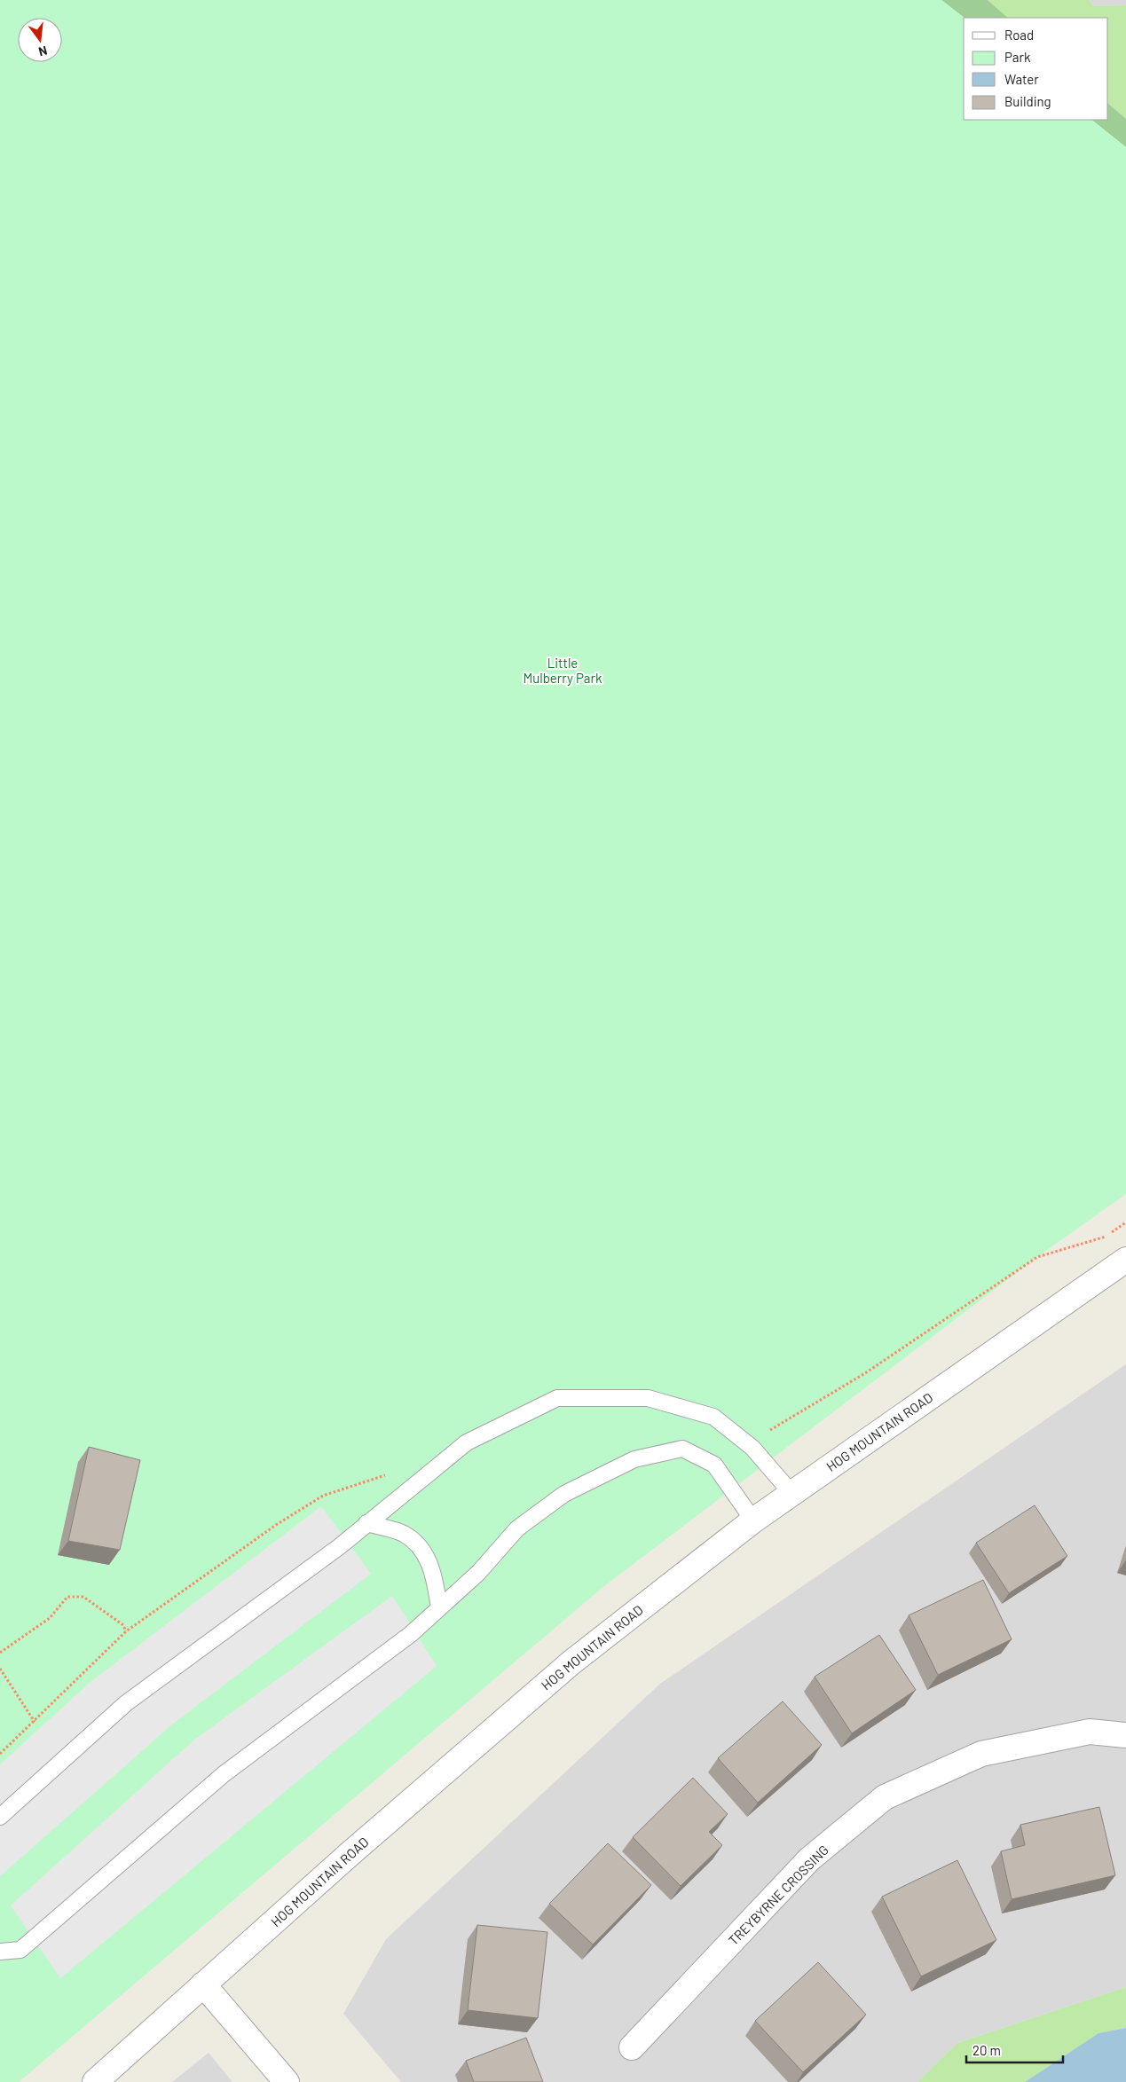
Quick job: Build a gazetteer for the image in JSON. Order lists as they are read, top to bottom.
{
  "streets": {
    "street": ["HOG MOUNTAIN ROAD", "TREYBYRNE CROSSING"]
  },
  "parks": ["Little Mulberry Park"],
  "legend": [
    "Road",
    "Park",
    "Water",
    "Building"
  ],
  "scale_bar": "20 m",
  "north": "bottom"
}
